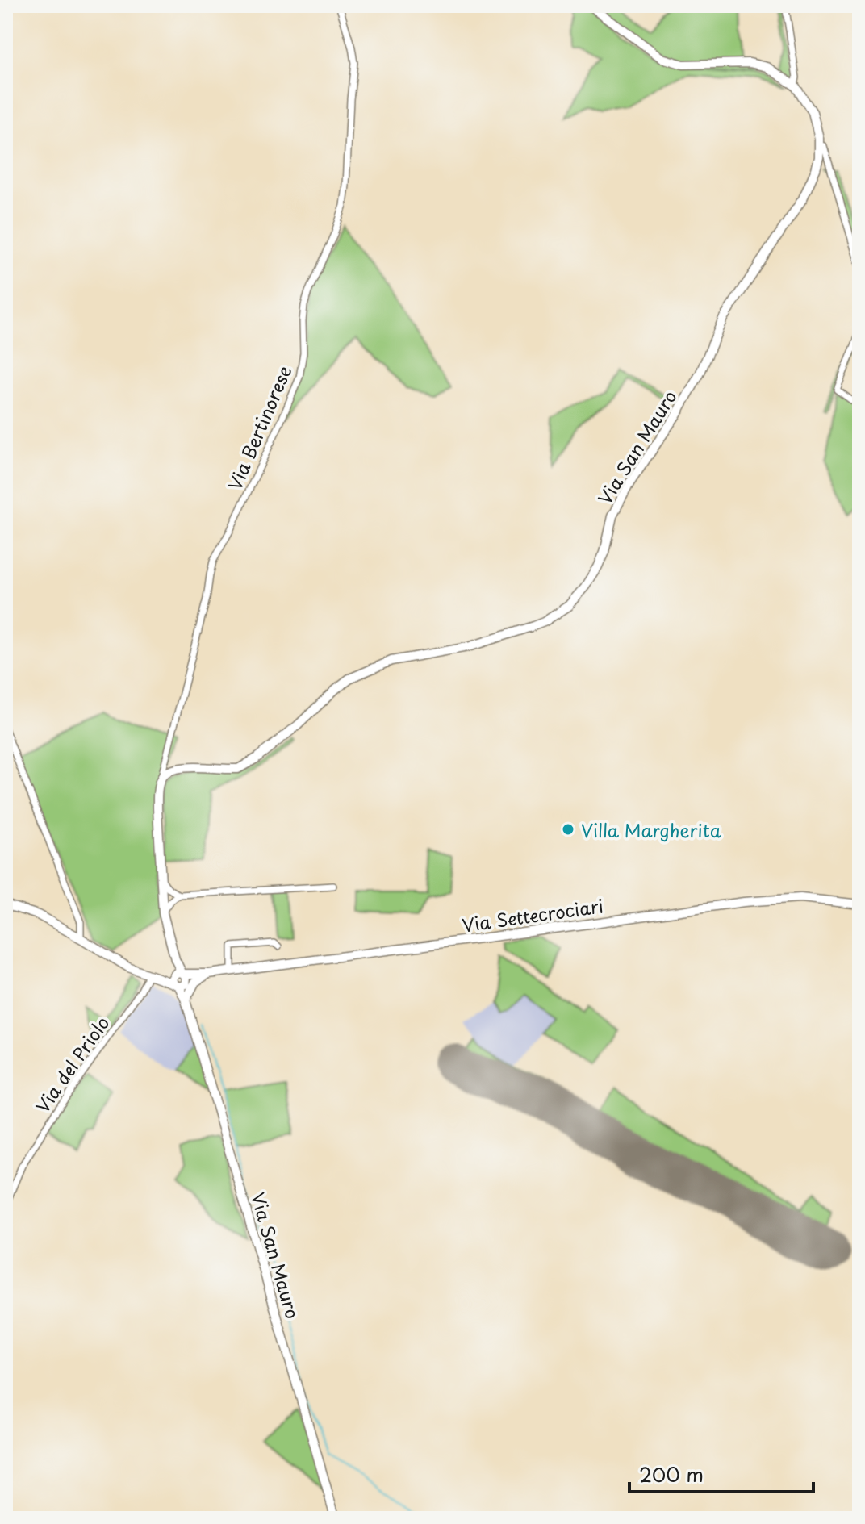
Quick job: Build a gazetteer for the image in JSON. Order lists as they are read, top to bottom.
{
  "streets": {
    "main road": ["Via San Mauro", "Via Settecrociari"],
    "street": ["Via Bertinorese", "Via del Priolo"]
  },
  "crossings": [
    ["Via Bertinorese", "Via San Mauro"],
    ["Via San Mauro", "Via Settecrociari"],
    ["Via Settecrociari", "Via del Priolo"]
  ],
  "places": ["Villa Margherita"],
  "scale_bar": "200 m"
}
